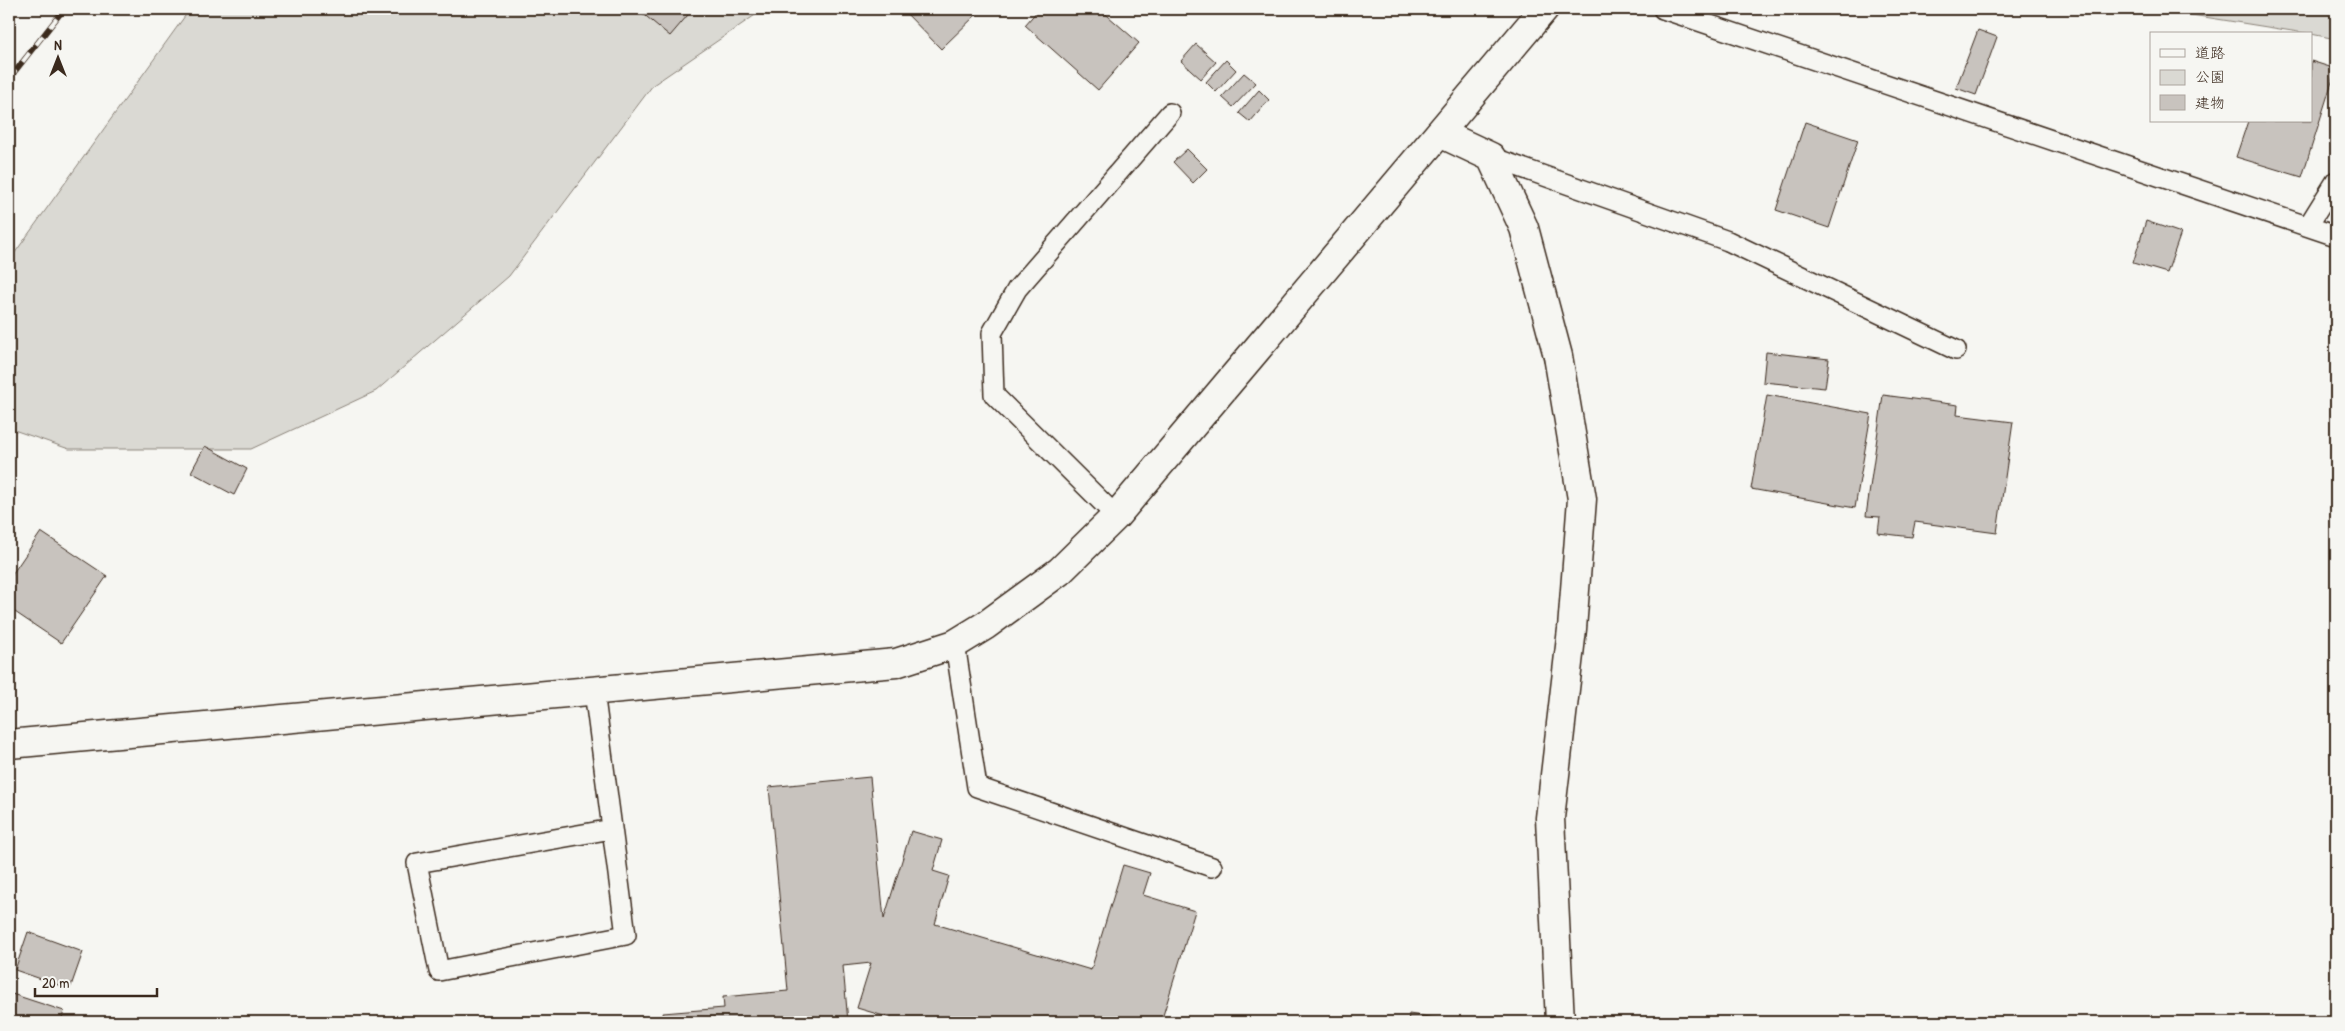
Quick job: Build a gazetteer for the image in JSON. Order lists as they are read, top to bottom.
{
  "legend": ["道路", "公園", "建物"],
  "scale_bar": "20 m",
  "north": "top"
}
